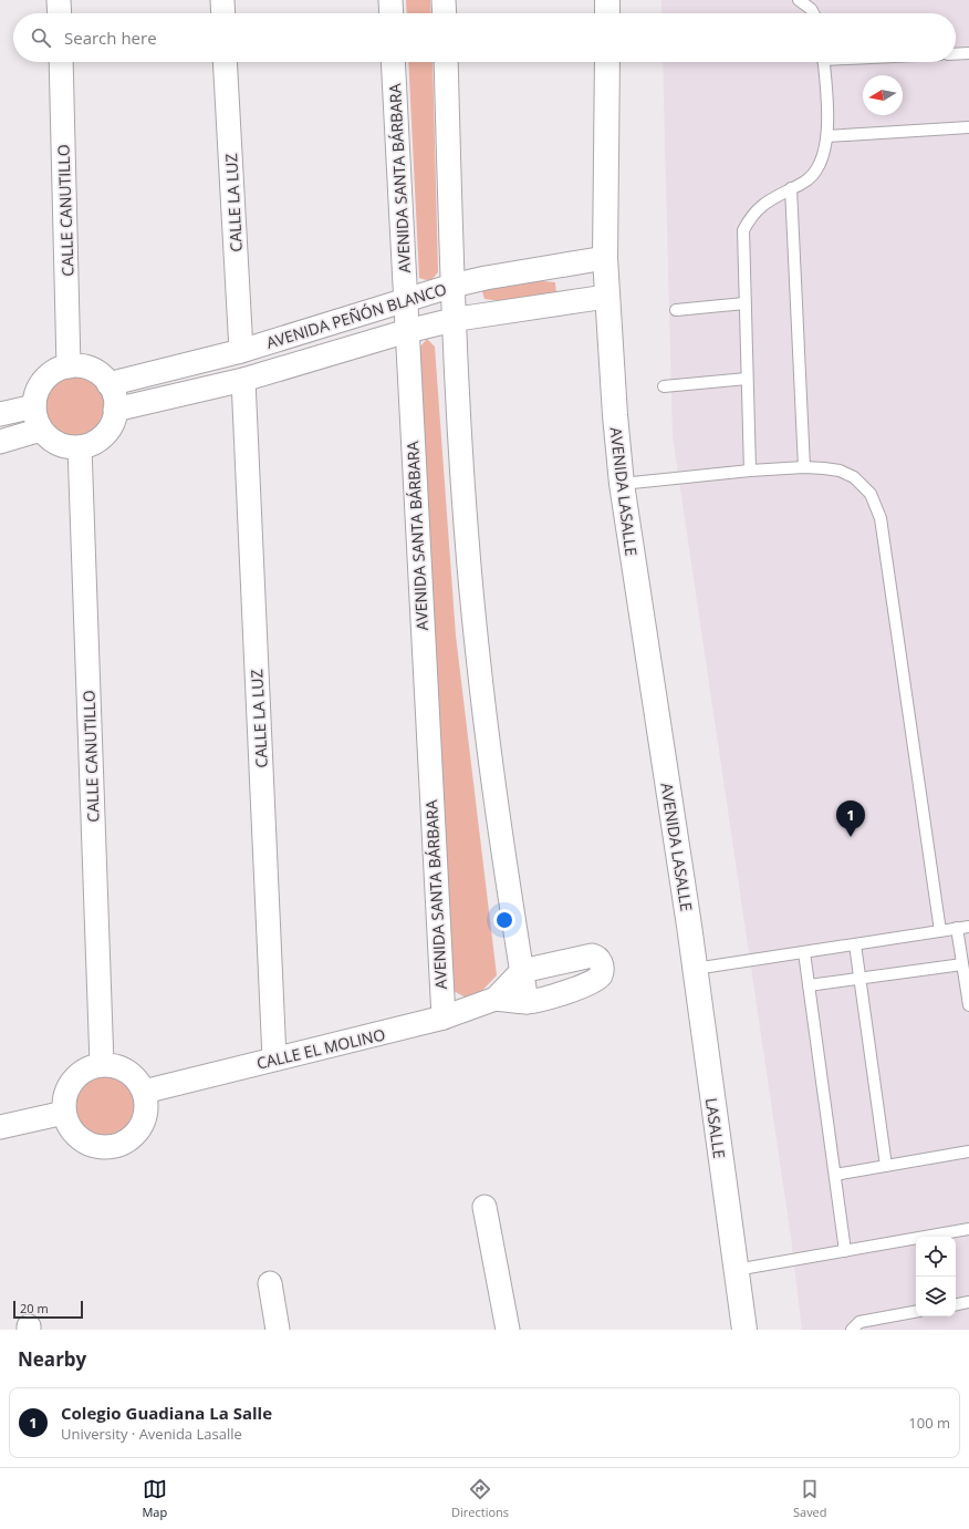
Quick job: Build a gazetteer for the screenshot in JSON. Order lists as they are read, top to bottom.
{
  "streets": {
    "street": [
      "AVENIDA SANTA BÁRBARA",
      "CALLE LA LUZ",
      "CALLE CANUTILLO",
      "AVENIDA PEÑÓN BLANCO",
      "AVENIDA LASALLE",
      "CALLE EL MOLINO",
      "LASALLE"
    ]
  },
  "crossings": [
    ["AVENIDA SANTA BÁRBARA", "AVENIDA PEÑÓN BLANCO"],
    ["AVENIDA SANTA BÁRBARA", "CALLE EL MOLINO"],
    ["CALLE LA LUZ", "AVENIDA PEÑÓN BLANCO"],
    ["CALLE LA LUZ", "CALLE EL MOLINO"],
    ["CALLE CANUTILLO", "AVENIDA PEÑÓN BLANCO"],
    ["CALLE CANUTILLO", "CALLE EL MOLINO"],
    ["AVENIDA PEÑÓN BLANCO", "AVENIDA LASALLE"],
    ["AVENIDA LASALLE", "LASALLE"]
  ],
  "scale_bar": "20 m",
  "north": "left",
  "page": {
    "search": "Search here",
    "pins": "1",
    "scale": "20 m",
    "heading": "Nearby",
    "list": [
      {
        "mark": "1",
        "name": "Colegio Guadiana La Salle",
        "note": "University · Avenida Lasalle",
        "value": "100 m"
      }
    ],
    "nav": ["Map", "Directions", "Saved"]
  }
}
